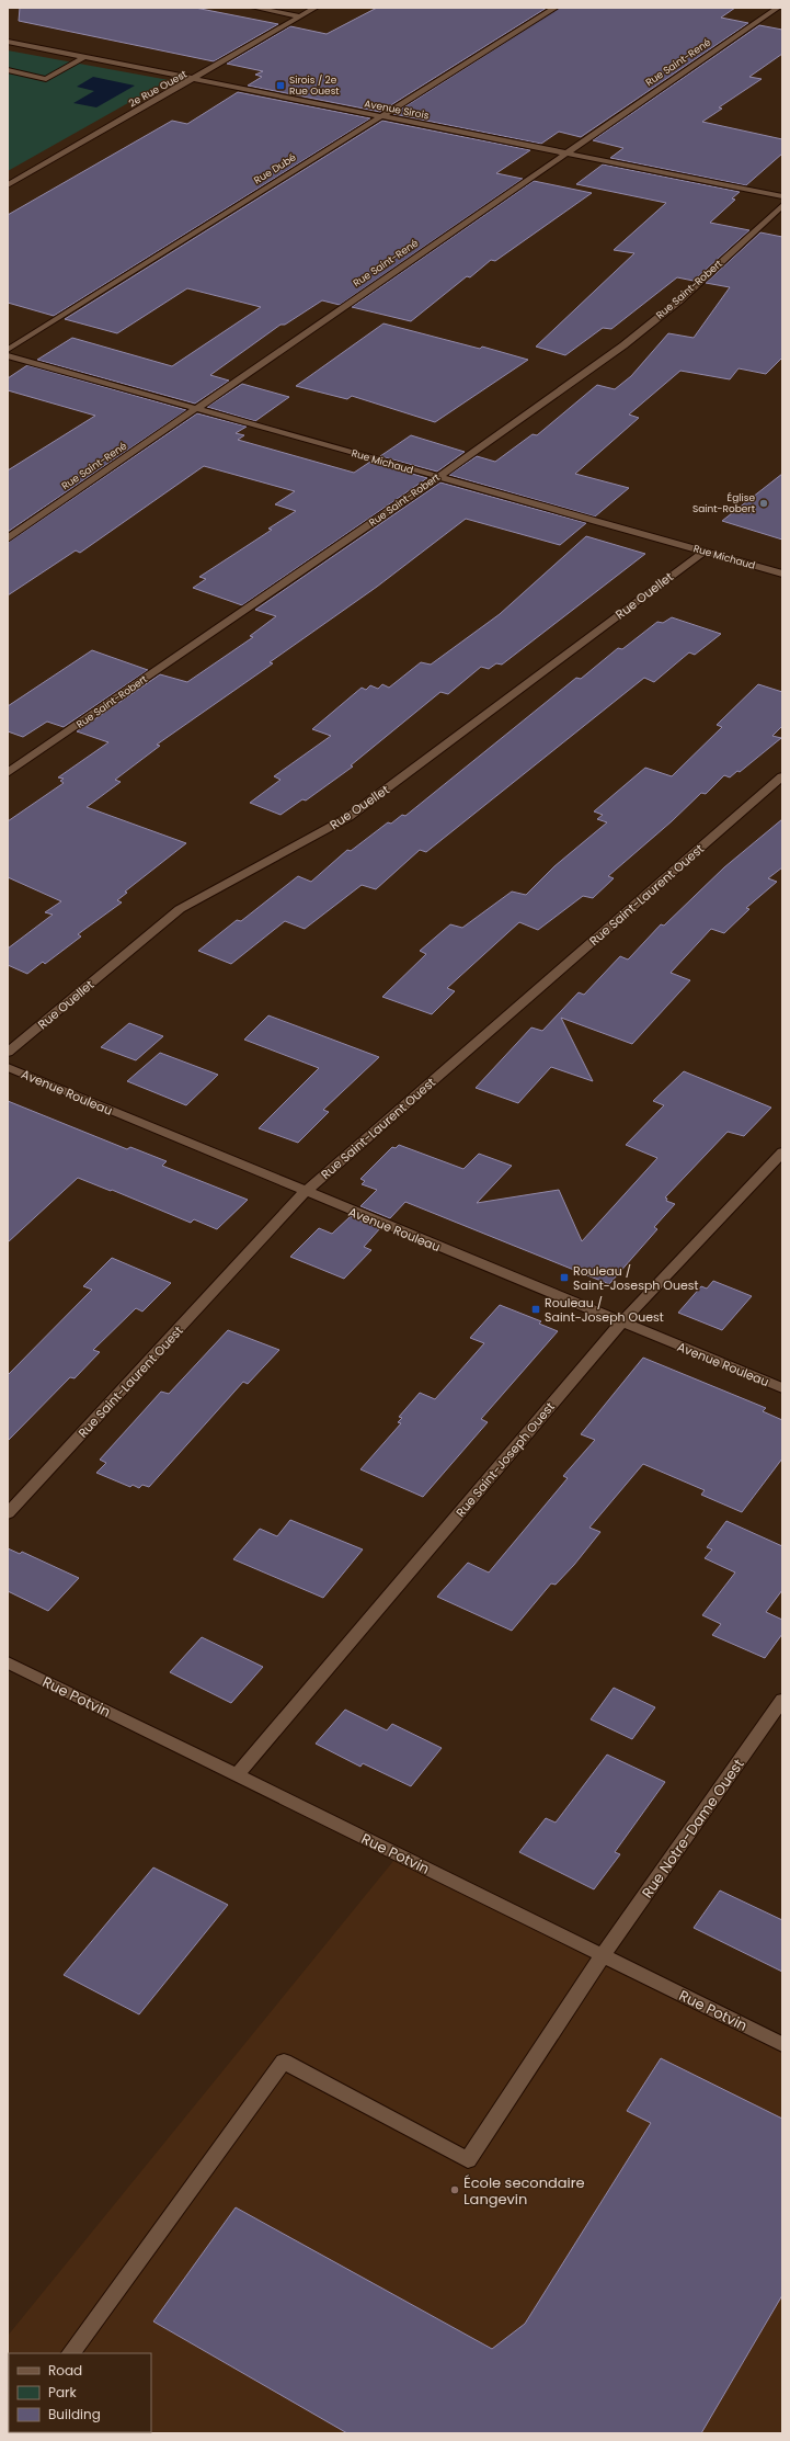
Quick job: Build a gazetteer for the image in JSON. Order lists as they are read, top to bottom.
{
  "streets": {
    "street": [
      "Rue Saint-René",
      "2e Rue Ouest",
      "Avenue Sirois",
      "Rue Dubé",
      "Rue Saint-Robert",
      "Rue Michaud",
      "Rue Ouellet",
      "Rue Saint-Laurent Ouest",
      "Avenue Rouleau",
      "Rue Saint-Joseph Ouest",
      "Rue Potvin",
      "Rue Notre-Dame Ouest"
    ]
  },
  "crossings": [
    ["Rue Saint-René", "Avenue Sirois"],
    ["Rue Saint-René", "Rue Michaud"],
    ["2e Rue Ouest", "Avenue Sirois"],
    ["Avenue Sirois", "Rue Dubé"],
    ["Rue Saint-Robert", "Rue Michaud"],
    ["Rue Michaud", "Rue Ouellet"],
    ["Rue Saint-Laurent Ouest", "Avenue Rouleau"],
    ["Avenue Rouleau", "Rue Saint-Joseph Ouest"],
    ["Rue Saint-Joseph Ouest", "Rue Potvin"],
    ["Rue Potvin", "Rue Notre-Dame Ouest"]
  ],
  "places": {
    "transit": ["Sirois / 2e Rue Ouest", "Rouleau / Saint-Josesph Ouest", "Rouleau / Saint-Joseph Ouest"],
    "other": ["Église Saint-Robert", "École secondaire Langevin"]
  },
  "legend": ["Road", "Park", "Building"]
}
